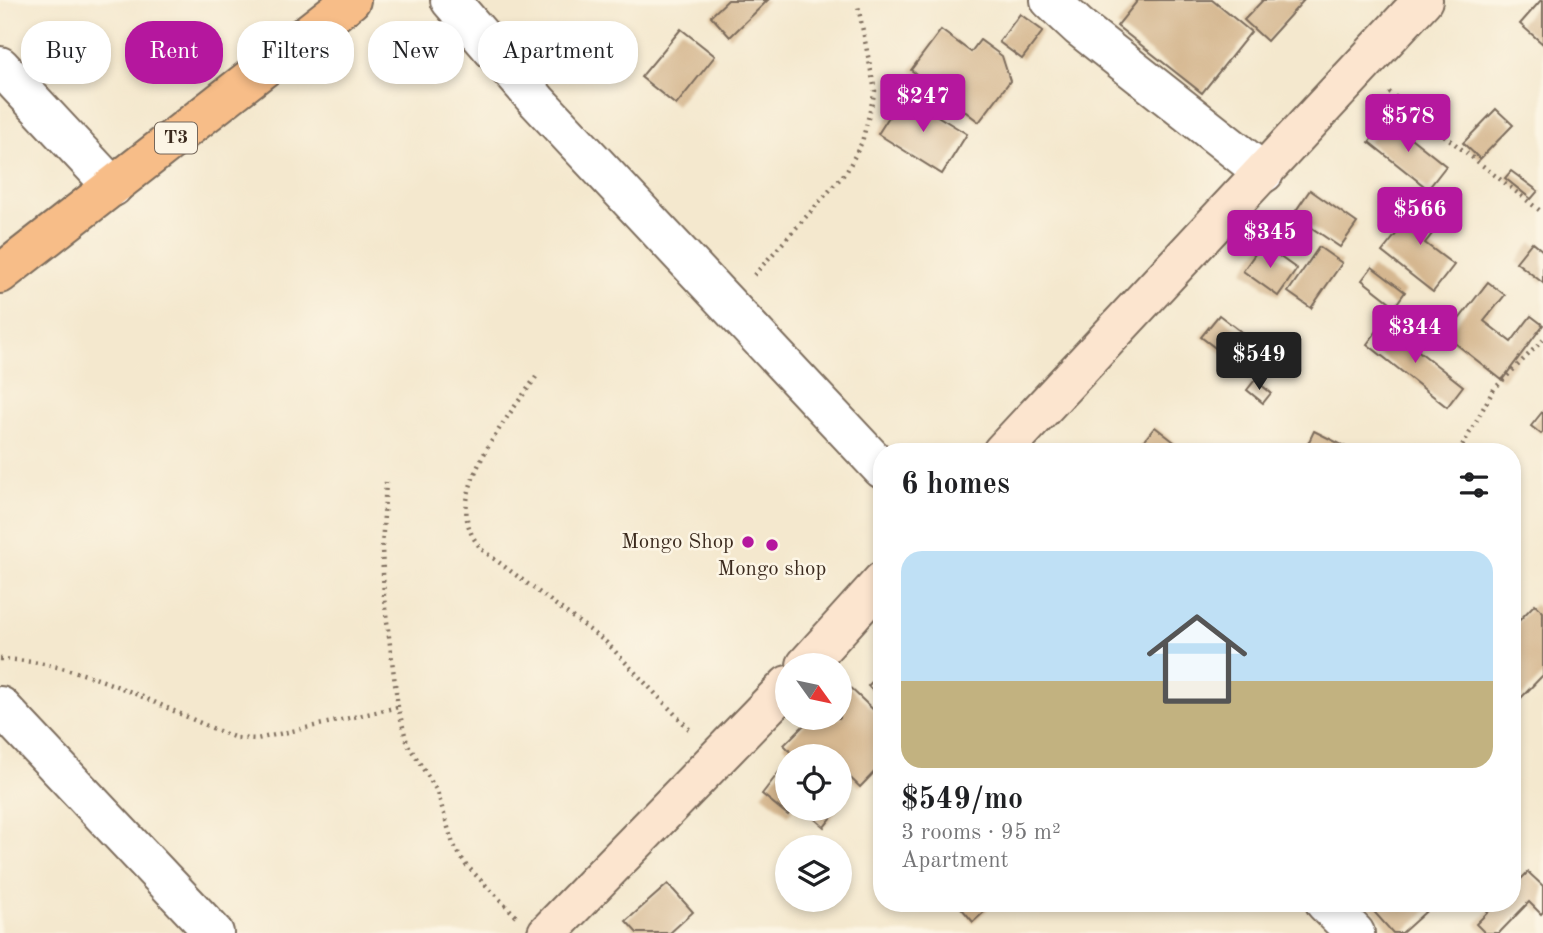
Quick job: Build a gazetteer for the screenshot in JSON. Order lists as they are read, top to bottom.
{
  "streets": {
    "highway": ["T3"]
  },
  "places": ["Mongo Shop", "Mongo shop"],
  "north": "bottom right",
  "page": {
    "chip": [
      "Buy",
      "Rent",
      "Filters",
      "New",
      "Apartment"
    ],
    "price": [
      "$247",
      "$578",
      "$566",
      "$345",
      "$344",
      "$549"
    ],
    "heading": "6 homes",
    "list": [
      {
        "name": "$549/mo",
        "note": "3 rooms · 95 m² · Apartment"
      }
    ]
  }
}
